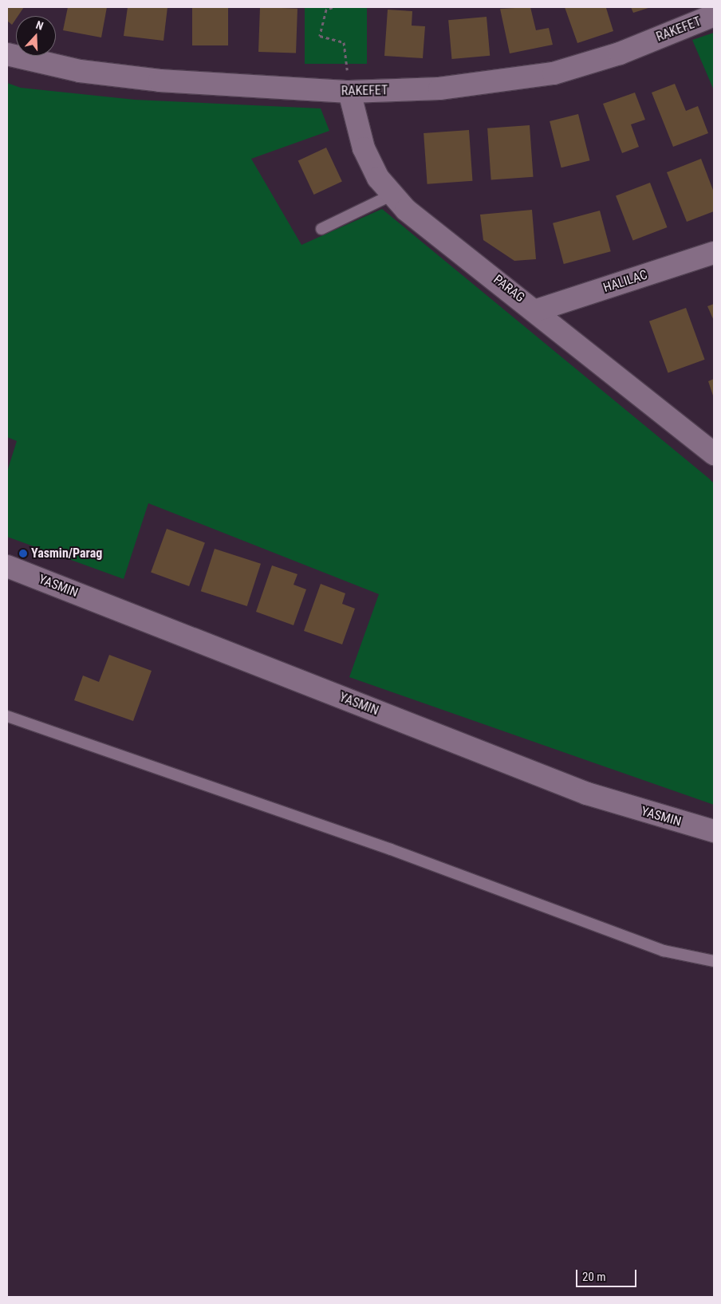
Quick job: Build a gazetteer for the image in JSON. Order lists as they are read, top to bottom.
{
  "streets": {
    "street": [
      "RAKEFET",
      "HALILAC",
      "PARAG",
      "YASMIN"
    ]
  },
  "crossings": [
    ["RAKEFET", "PARAG"],
    ["HALILAC", "PARAG"]
  ],
  "places": ["Yasmin/Parag"],
  "scale_bar": "20 m",
  "north": "top"
}
